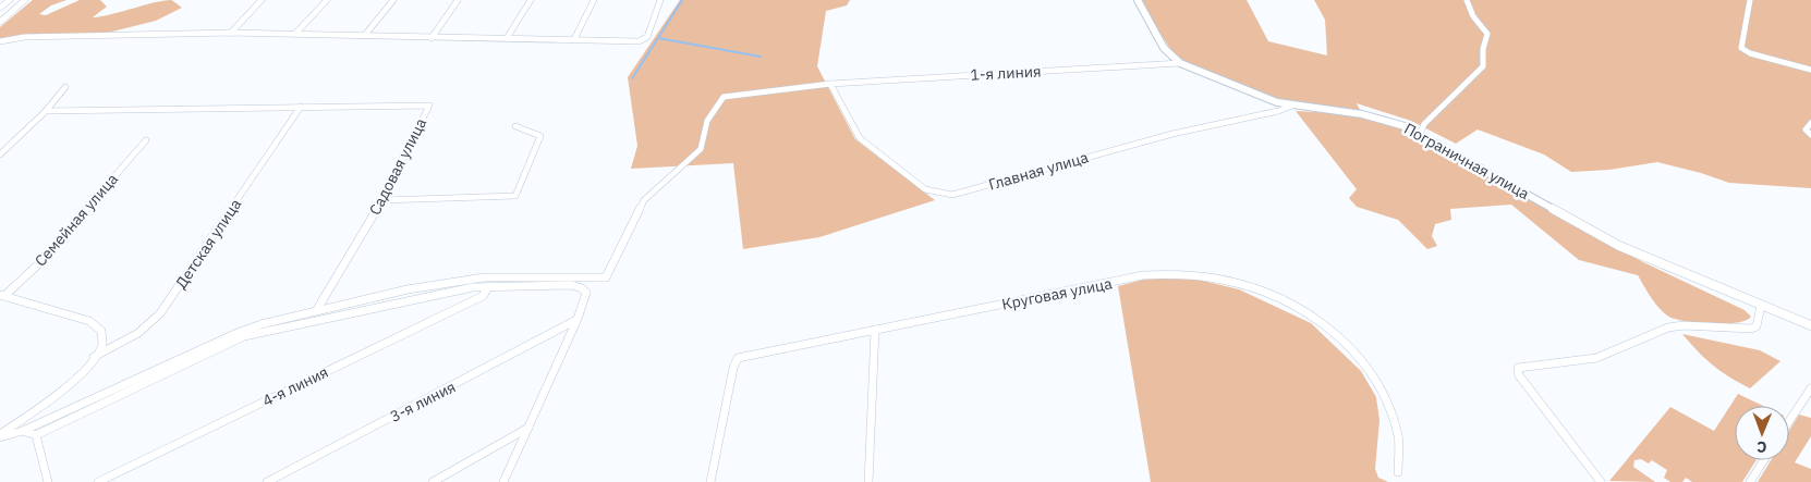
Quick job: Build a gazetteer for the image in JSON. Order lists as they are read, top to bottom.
{
  "streets": {
    "street": [
      "1-я линия",
      "Пограничная улица",
      "Садовая улица",
      "Главная улица",
      "Семейная улица",
      "Детская улица",
      "Круговая улица",
      "4-я линия",
      "3-я линия"
    ]
  },
  "crossings": [
    ["1-я линия", "Пограничная улица"],
    ["1-я линия", "Садовая улица"],
    ["1-я линия", "Главная улица"],
    ["Пограничная улица", "Главная улица"],
    ["Садовая улица", "Детская улица"]
  ],
  "north": "bottom"
}
